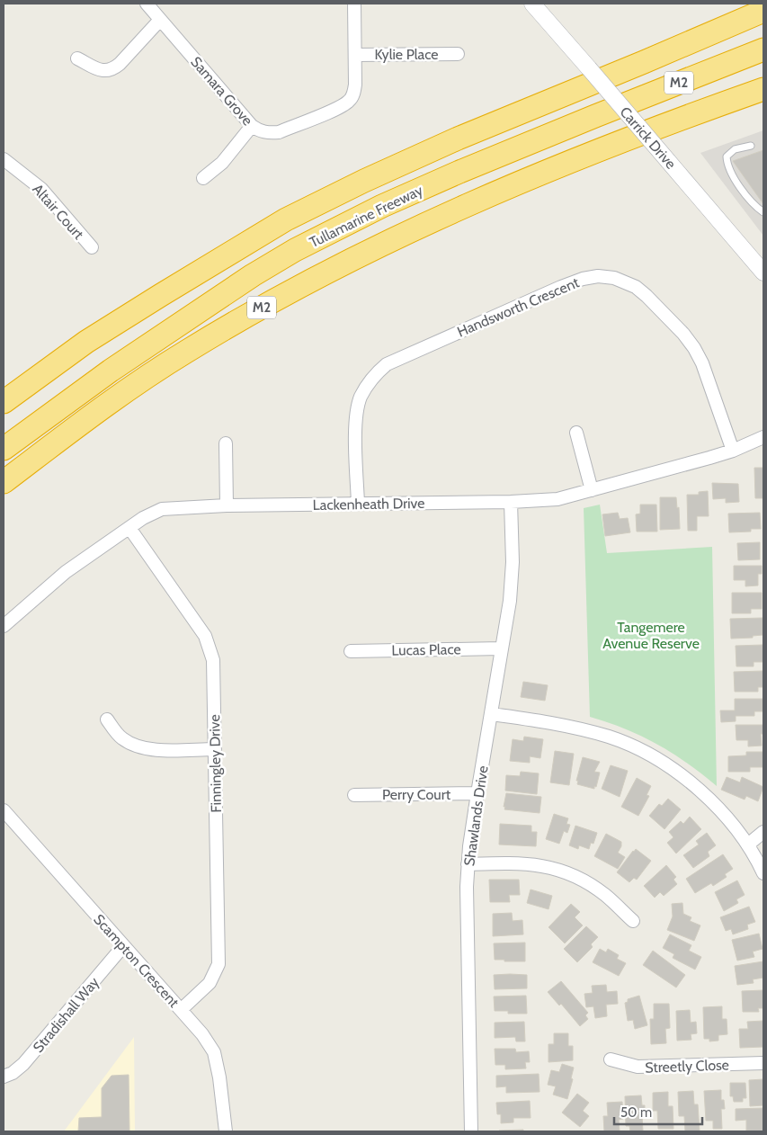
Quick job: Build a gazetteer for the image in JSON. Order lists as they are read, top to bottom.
{
  "streets": {
    "highway": ["M2", "Tullamarine Freeway"],
    "street": [
      "Kylie Place",
      "Samara Grove",
      "Carrick Drive",
      "Altair Court",
      "Handsworth Crescent",
      "Lackenheath Drive",
      "Lucas Place",
      "Finningley Drive",
      "Perry Court",
      "Shawlands Drive",
      "Scampton Crescent",
      "Stradishall Way",
      "Streetly Close"
    ]
  },
  "crossings": [
    ["Kylie Place", "Samara Grove"],
    ["Handsworth Crescent", "Lackenheath Drive"],
    ["Lackenheath Drive", "Finningley Drive"],
    ["Lackenheath Drive", "Shawlands Drive"],
    ["Lucas Place", "Shawlands Drive"],
    ["Finningley Drive", "Scampton Crescent"],
    ["Perry Court", "Shawlands Drive"],
    ["Scampton Crescent", "Stradishall Way"]
  ],
  "parks": ["Tangemere Avenue Reserve"],
  "scale_bar": "50 m"
}
